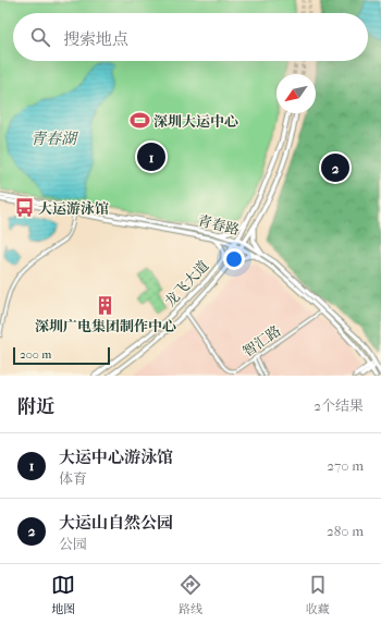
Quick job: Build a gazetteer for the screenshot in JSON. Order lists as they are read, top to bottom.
{
  "streets": {
    "street": ["青春路", "龙飞大道", "智汇路"]
  },
  "crossings": [
    ["青春路", "龙飞大道"],
    ["青春路", "智汇路"],
    ["龙飞大道", "智汇路"]
  ],
  "water": ["青春湖"],
  "places": {
    "sports": ["深圳大运中心"],
    "bus stop": ["大运游泳馆"],
    "building": ["深圳广电集团制作中心"]
  },
  "scale_bar": "200 m",
  "north": "bottom left",
  "page": {
    "search": "搜索地点",
    "pins": ["1", "2"],
    "scale": "200 m",
    "heading": ["附近", "2个结果"],
    "list": [
      {
        "mark": "1",
        "name": "大运中心游泳馆",
        "note": "体育",
        "value": "270 m"
      },
      {
        "mark": "2",
        "name": "大运山自然公园",
        "note": "公园",
        "value": "280 m"
      }
    ],
    "nav": ["地图", "路线", "收藏"]
  }
}
